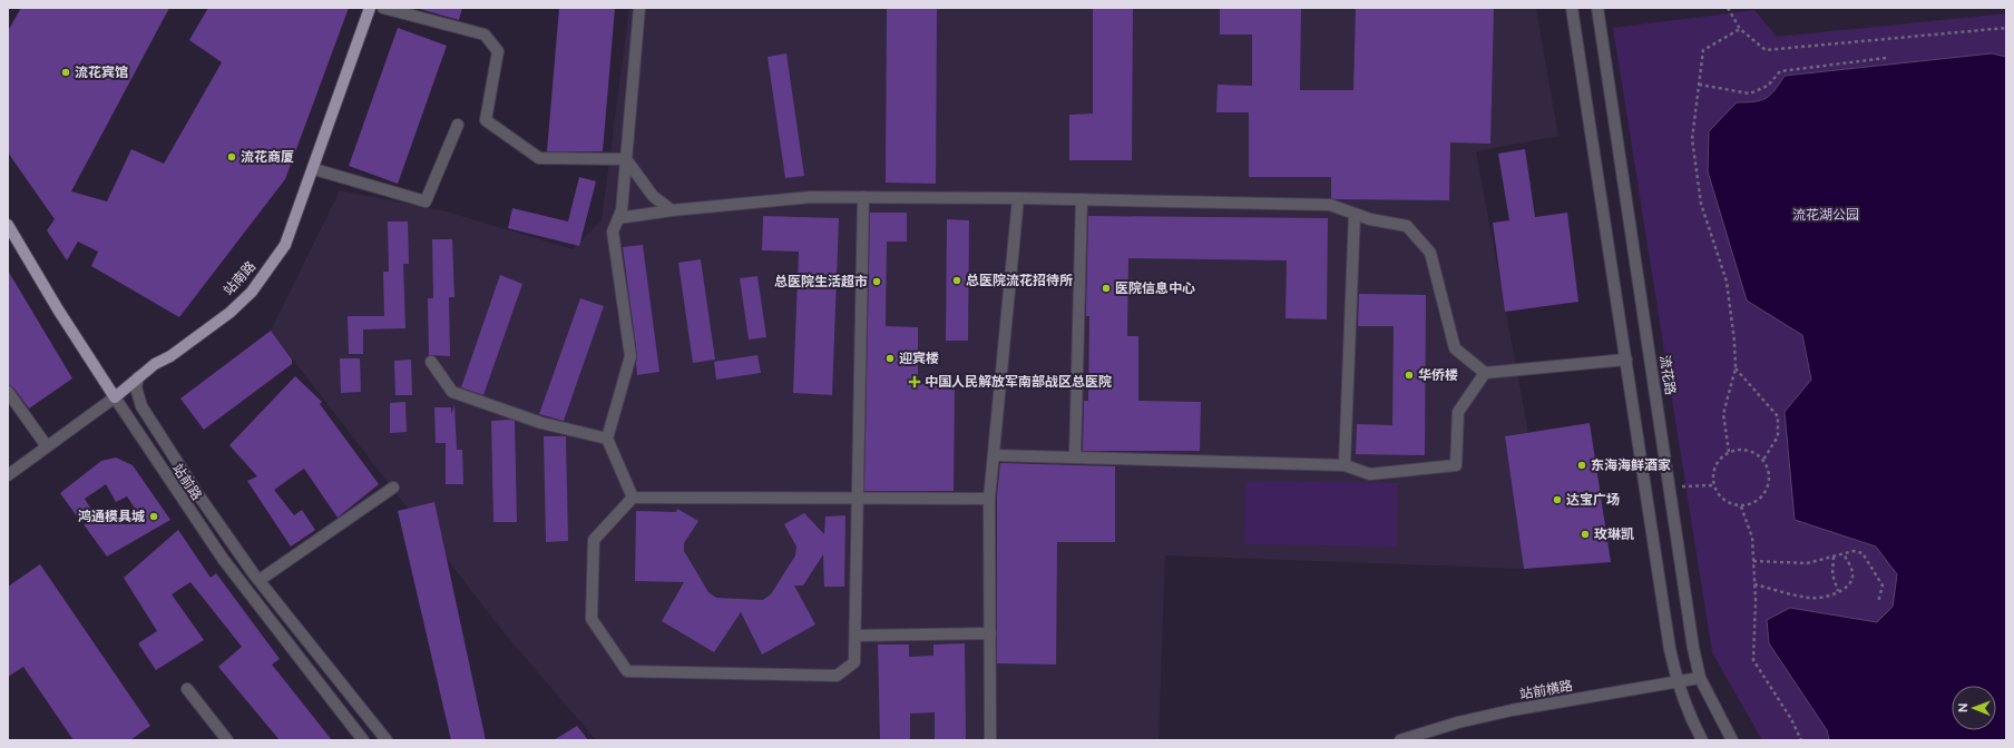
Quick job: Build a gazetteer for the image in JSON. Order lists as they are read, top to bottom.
{
  "streets": {
    "main road": ["站南路", "站前路"],
    "street": ["流花路", "站前横路"]
  },
  "crossings": [
    ["站南路", "站前路"],
    ["流花路", "站前横路"]
  ],
  "parks": ["流花湖公园"],
  "places": {
    "other": [
      "流花宾馆",
      "流花商厦",
      "总医院流花招待所",
      "总医院生活超市",
      "医院信息中心",
      "迎宾楼",
      "华侨楼",
      "东海海鲜酒家",
      "达宝广场",
      "鸿通模具城",
      "玫琳凯"
    ],
    "health": ["中国人民解放军南部战区总医院"]
  },
  "north": "left"
}
